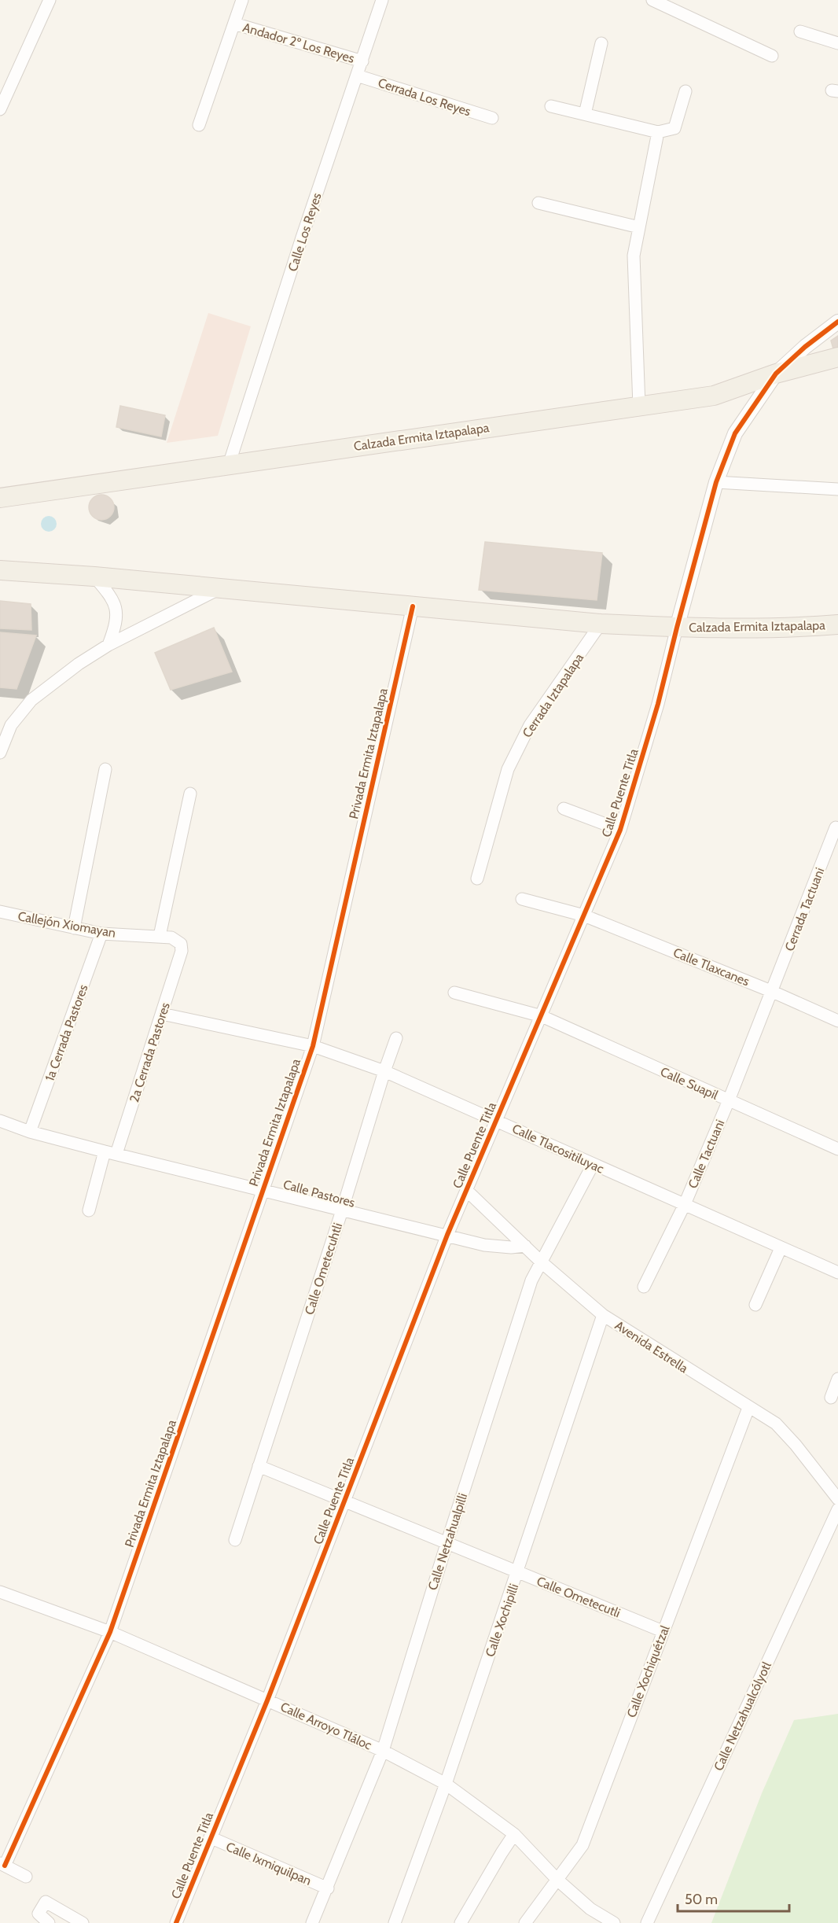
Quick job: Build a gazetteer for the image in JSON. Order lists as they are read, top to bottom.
{
  "streets": {
    "main road": ["Calzada Ermita Iztapalapa"],
    "street": [
      "Andador 2º Los Reyes",
      "Cerrada Los Reyes",
      "Calle Los Reyes",
      "Cerrada Iztapalapa",
      "Privada Ermita Iztapalapa",
      "Calle Puente Titla",
      "Cerrada Tactuani",
      "Callejón Xiomayan",
      "Calle Tlaxcanes",
      "1a Cerrada Pastores",
      "2a Cerrada Pastores",
      "Calle Suapil",
      "Calle Tlacositiluyac",
      "Calle Tactuani",
      "Calle Pastores",
      "Calle Ometecuhtli",
      "Avenida Estrella",
      "Calle Netzahualpilli",
      "Calle Ometecutli",
      "Calle Xochipilli",
      "Calle Xochiquétzal",
      "Calle Netzahualcólyotl",
      "Calle Arroyo Tláloc",
      "Calle Ixmiquilpan"
    ]
  },
  "crossings": [
    ["Andador 2º Los Reyes", "Calle Los Reyes"],
    ["Cerrada Los Reyes", "Calle Los Reyes"],
    ["Calle Los Reyes", "Calzada Ermita Iztapalapa"],
    ["Calzada Ermita Iztapalapa", "Cerrada Iztapalapa"],
    ["Calzada Ermita Iztapalapa", "Privada Ermita Iztapalapa"],
    ["Calzada Ermita Iztapalapa", "Calle Puente Titla"],
    ["Privada Ermita Iztapalapa", "Calle Tlacositiluyac"],
    ["Privada Ermita Iztapalapa", "Calle Pastores"],
    ["Privada Ermita Iztapalapa", "Calle Arroyo Tláloc"],
    ["Calle Puente Titla", "Calle Tlaxcanes"],
    ["Calle Puente Titla", "Calle Suapil"],
    ["Calle Puente Titla", "Calle Tlacositiluyac"],
    ["Calle Puente Titla", "Calle Pastores"],
    ["Calle Puente Titla", "Avenida Estrella"],
    ["Calle Puente Titla", "Calle Ometecutli"],
    ["Calle Puente Titla", "Calle Arroyo Tláloc"],
    ["Calle Puente Titla", "Calle Ixmiquilpan"],
    ["Cerrada Tactuani", "Calle Tlaxcanes"],
    ["Cerrada Tactuani", "Calle Tactuani"],
    ["Callejón Xiomayan", "1a Cerrada Pastores"],
    ["Callejón Xiomayan", "2a Cerrada Pastores"],
    ["Calle Tlaxcanes", "Calle Tactuani"],
    ["1a Cerrada Pastores", "Calle Pastores"],
    ["2a Cerrada Pastores", "Calle Tlacositiluyac"],
    ["2a Cerrada Pastores", "Calle Pastores"],
    ["Calle Suapil", "Calle Tactuani"],
    ["Calle Tlacositiluyac", "Calle Tactuani"],
    ["Calle Tlacositiluyac", "Calle Ometecuhtli"],
    ["Calle Tlacositiluyac", "Calle Netzahualpilli"],
    ["Calle Pastores", "Calle Ometecuhtli"],
    ["Calle Pastores", "Avenida Estrella"],
    ["Calle Ometecuhtli", "Calle Ometecutli"],
    ["Avenida Estrella", "Calle Netzahualpilli"],
    ["Avenida Estrella", "Calle Xochipilli"],
    ["Avenida Estrella", "Calle Xochiquétzal"],
    ["Calle Netzahualpilli", "Calle Ometecutli"],
    ["Calle Netzahualpilli", "Calle Arroyo Tláloc"],
    ["Calle Netzahualpilli", "Calle Ixmiquilpan"],
    ["Calle Ometecutli", "Calle Xochipilli"],
    ["Calle Ometecutli", "Calle Xochiquétzal"],
    ["Calle Xochipilli", "Calle Arroyo Tláloc"],
    ["Calle Xochiquétzal", "Calle Arroyo Tláloc"]
  ],
  "scale_bar": "50 m"
}
